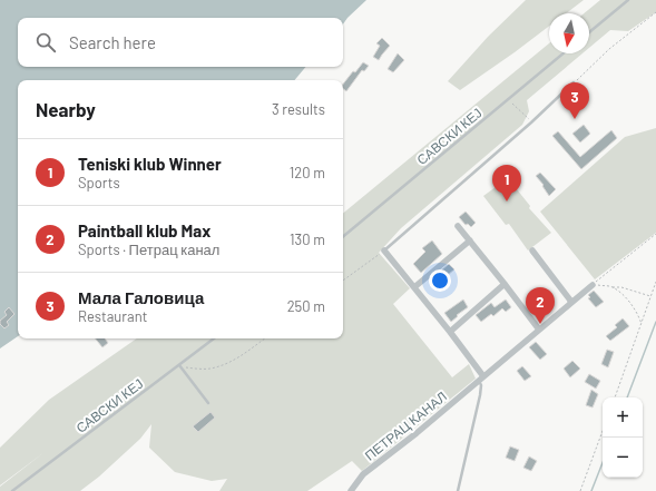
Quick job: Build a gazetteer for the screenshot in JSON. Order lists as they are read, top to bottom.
{
  "streets": {
    "street": ["ПЕТРАЦ КАНАЛ"],
    "lane": ["САВСКИ КЕЈ"]
  },
  "north": "bottom",
  "page": {
    "search": "Search here",
    "heading": ["Nearby", "3 results"],
    "pins": ["3", "1", "2"],
    "list": [
      {
        "mark": "1",
        "name": "Teniski klub Winner",
        "note": "Sports",
        "value": "120 m"
      },
      {
        "mark": "2",
        "name": "Paintball klub Max",
        "note": "Sports · Петрац канал",
        "value": "130 m"
      },
      {
        "mark": "3",
        "name": "Мала Галовица",
        "note": "Restaurant",
        "value": "250 m"
      }
    ],
    "map_buttons": ["+", "−"]
  }
}
